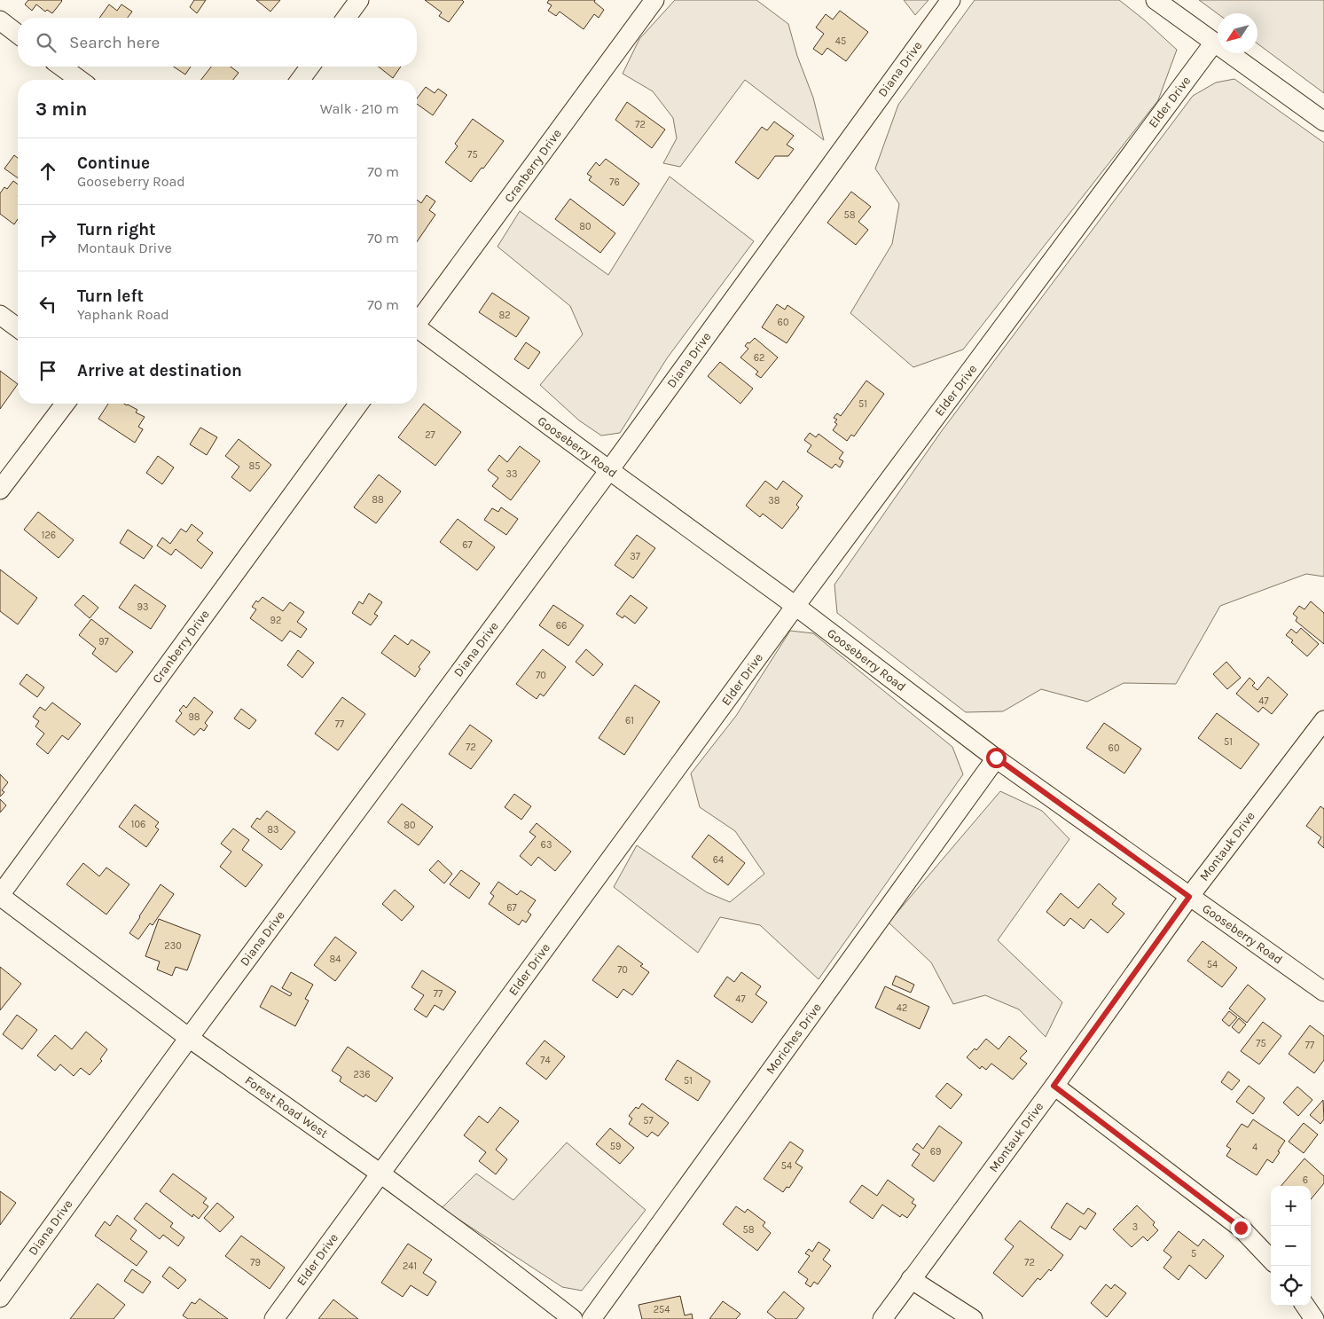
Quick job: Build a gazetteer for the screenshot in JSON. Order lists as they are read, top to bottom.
{
  "streets": {
    "street": [
      "Diana Drive",
      "Elder Drive",
      "Cranberry Drive",
      "Gooseberry Road",
      "Montauk Drive",
      "Moriches Drive",
      "Forest Road West"
    ]
  },
  "crossings": [
    ["Diana Drive", "Gooseberry Road"],
    ["Diana Drive", "Forest Road West"],
    ["Elder Drive", "Gooseberry Road"],
    ["Elder Drive", "Forest Road West"],
    ["Cranberry Drive", "Forest Road West"],
    ["Gooseberry Road", "Montauk Drive"],
    ["Gooseberry Road", "Moriches Drive"]
  ],
  "house_numbers": [
    "45",
    "72",
    "75",
    "76",
    "58",
    "80",
    "82",
    "60",
    "62",
    "51",
    "27",
    "85",
    "33",
    "88",
    "38",
    "126",
    "67",
    "37",
    "93",
    "92",
    "66",
    "97",
    "70",
    "47",
    "98",
    "61",
    "77",
    "51",
    "72",
    "60",
    "106",
    "80",
    "83",
    "63",
    "64",
    "67",
    "230",
    "84",
    "54",
    "70",
    "77",
    "47",
    "42",
    "75",
    "77",
    "74",
    "236",
    "51",
    "57",
    "59",
    "4",
    "69",
    "54",
    "6",
    "3",
    "58",
    "5",
    "79",
    "72",
    "241",
    "254"
  ],
  "north": "bottom left",
  "page": {
    "search": "Search here",
    "heading": ["3 min", "Walk · 210 m"],
    "list": [
      ["Continue", "Gooseberry Road", "70 m"],
      ["Turn right", "Montauk Drive", "70 m"],
      ["Turn left", "Yaphank Road", "70 m"],
      "Arrive at destination"
    ],
    "map_buttons": ["+", "−"]
  }
}
